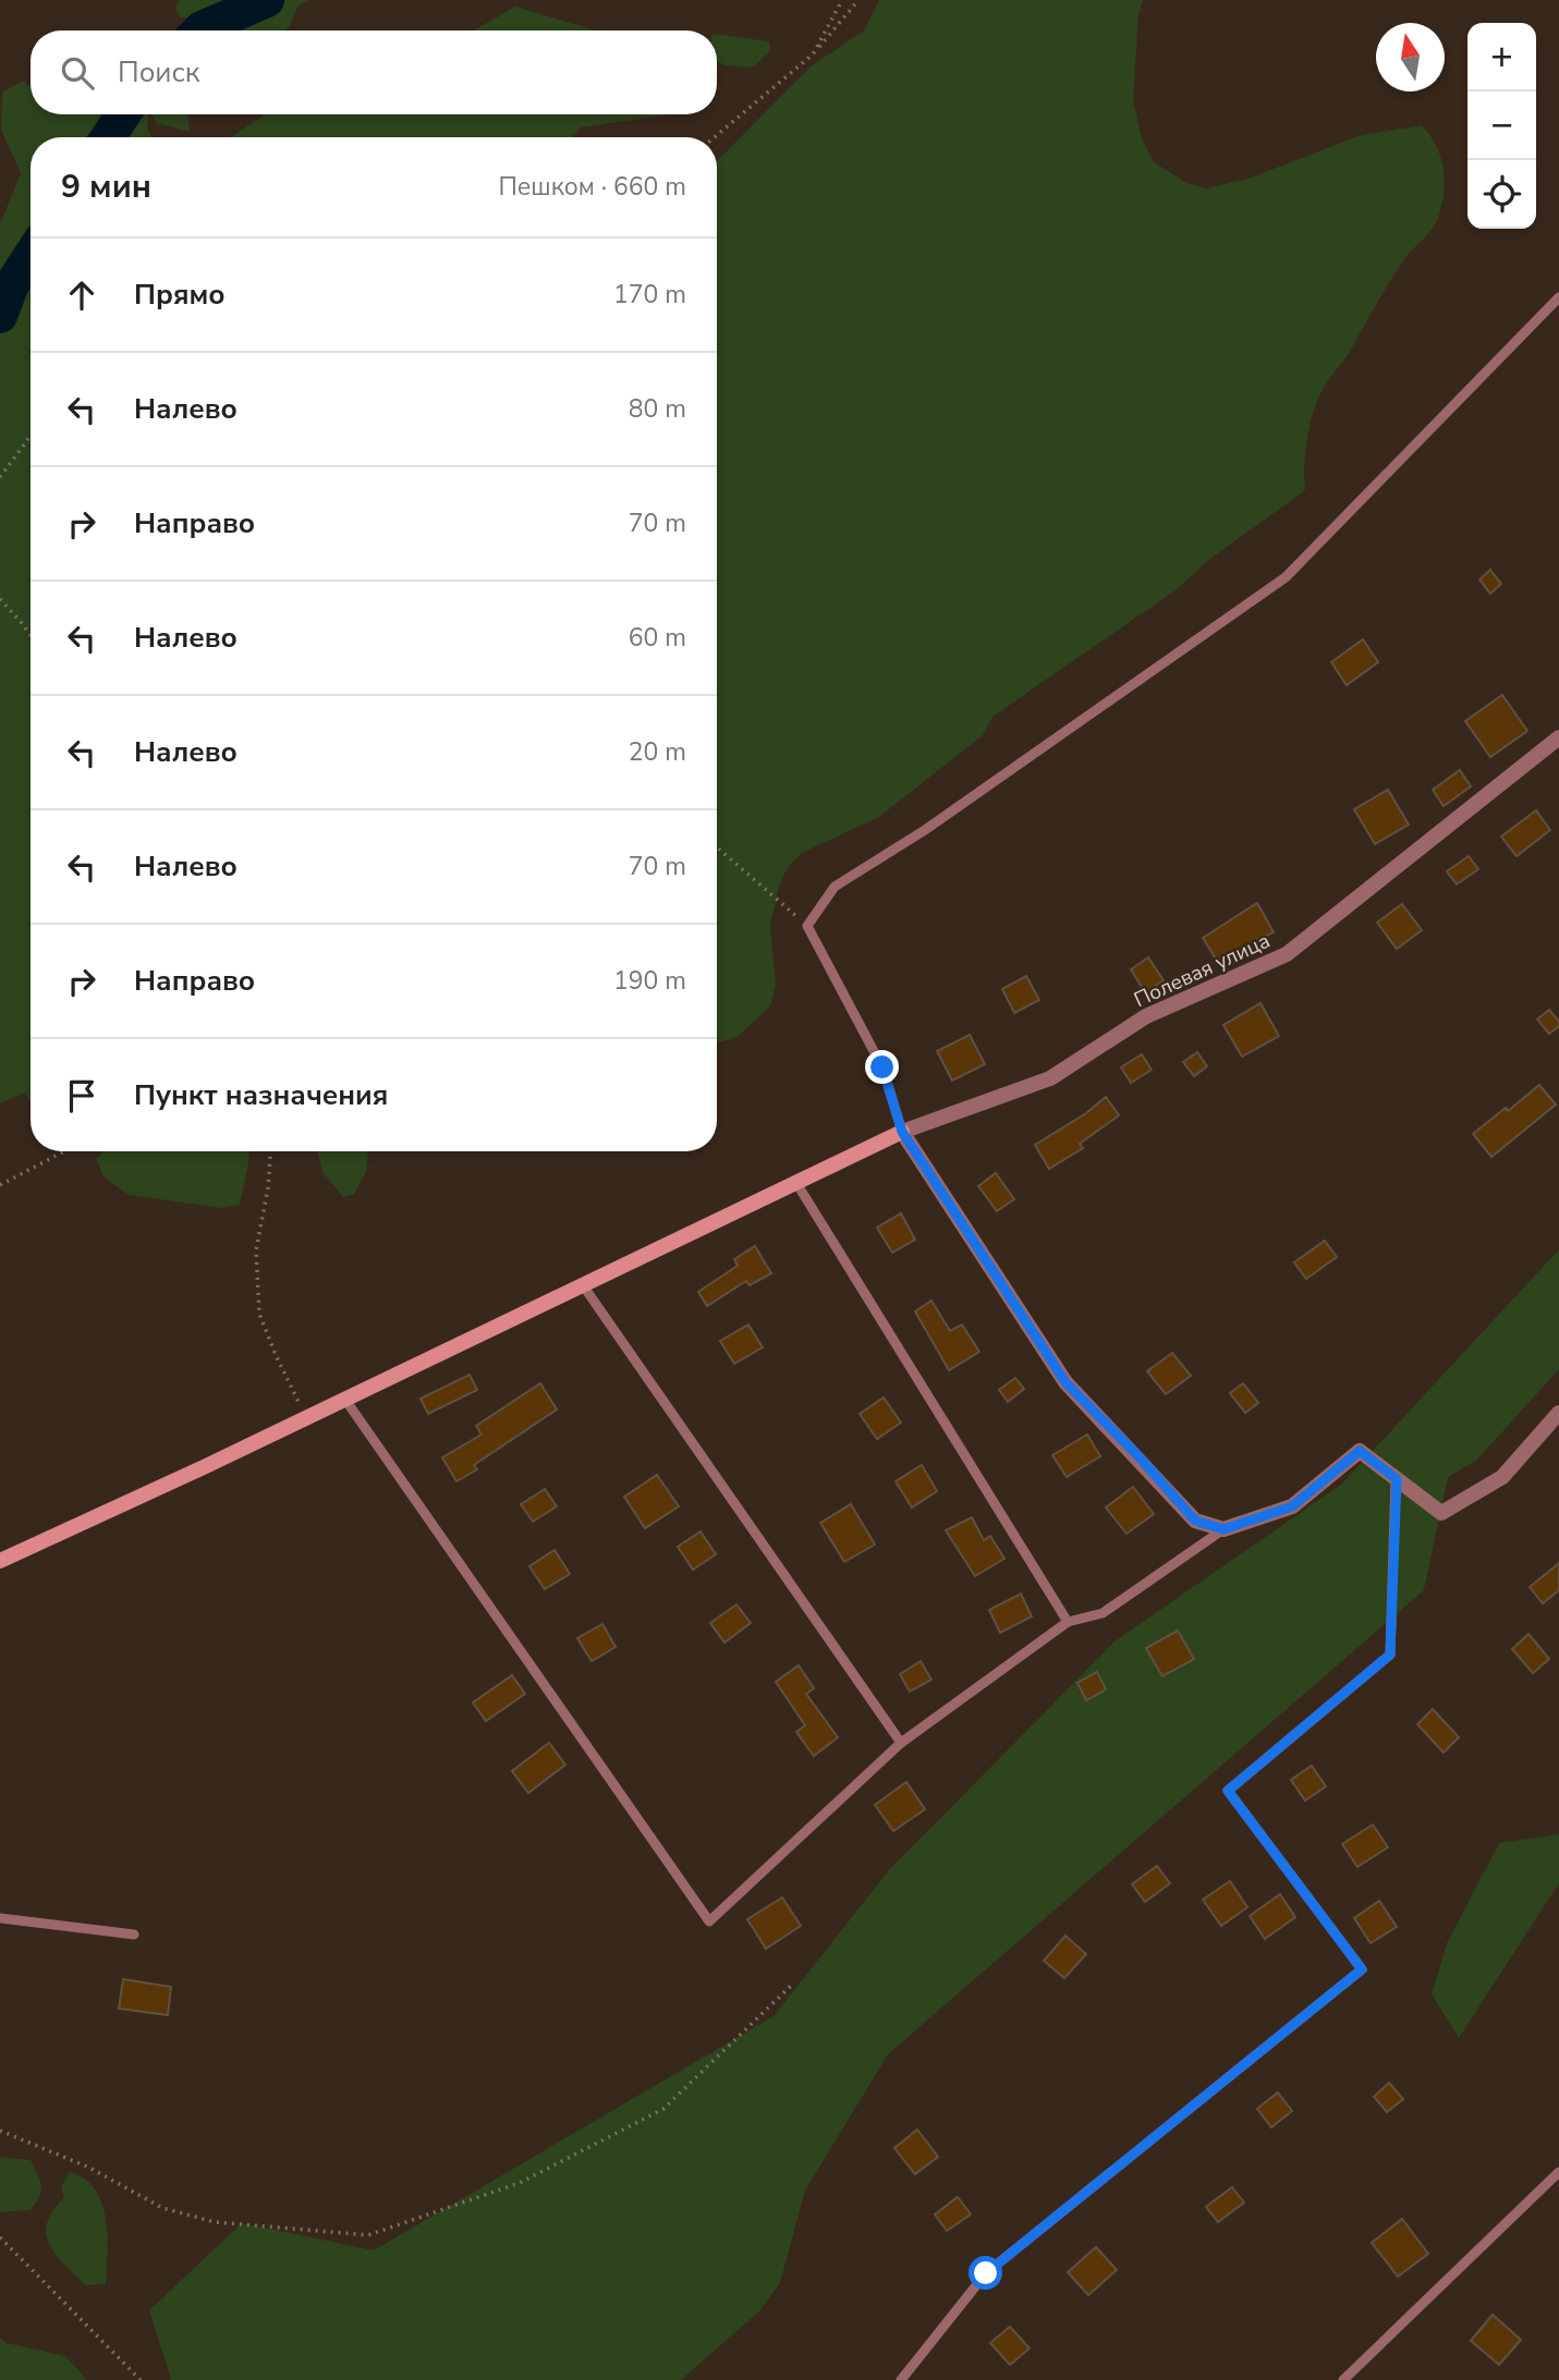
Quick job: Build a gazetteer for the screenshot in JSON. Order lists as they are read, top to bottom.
{
  "streets": {
    "street": ["Полевая улица"]
  },
  "north": "top",
  "page": {
    "map_buttons": ["+", "−"],
    "search": "Поиск",
    "heading": ["9 мин", "Пешком · 660 m"],
    "list": [
      ["Прямо", "170 m"],
      ["Налево", "80 m"],
      ["Направо", "70 m"],
      ["Налево", "60 m"],
      ["Налево", "20 m"],
      ["Налево", "70 m"],
      ["Направо", "190 m"],
      "Пункт назначения"
    ]
  }
}
